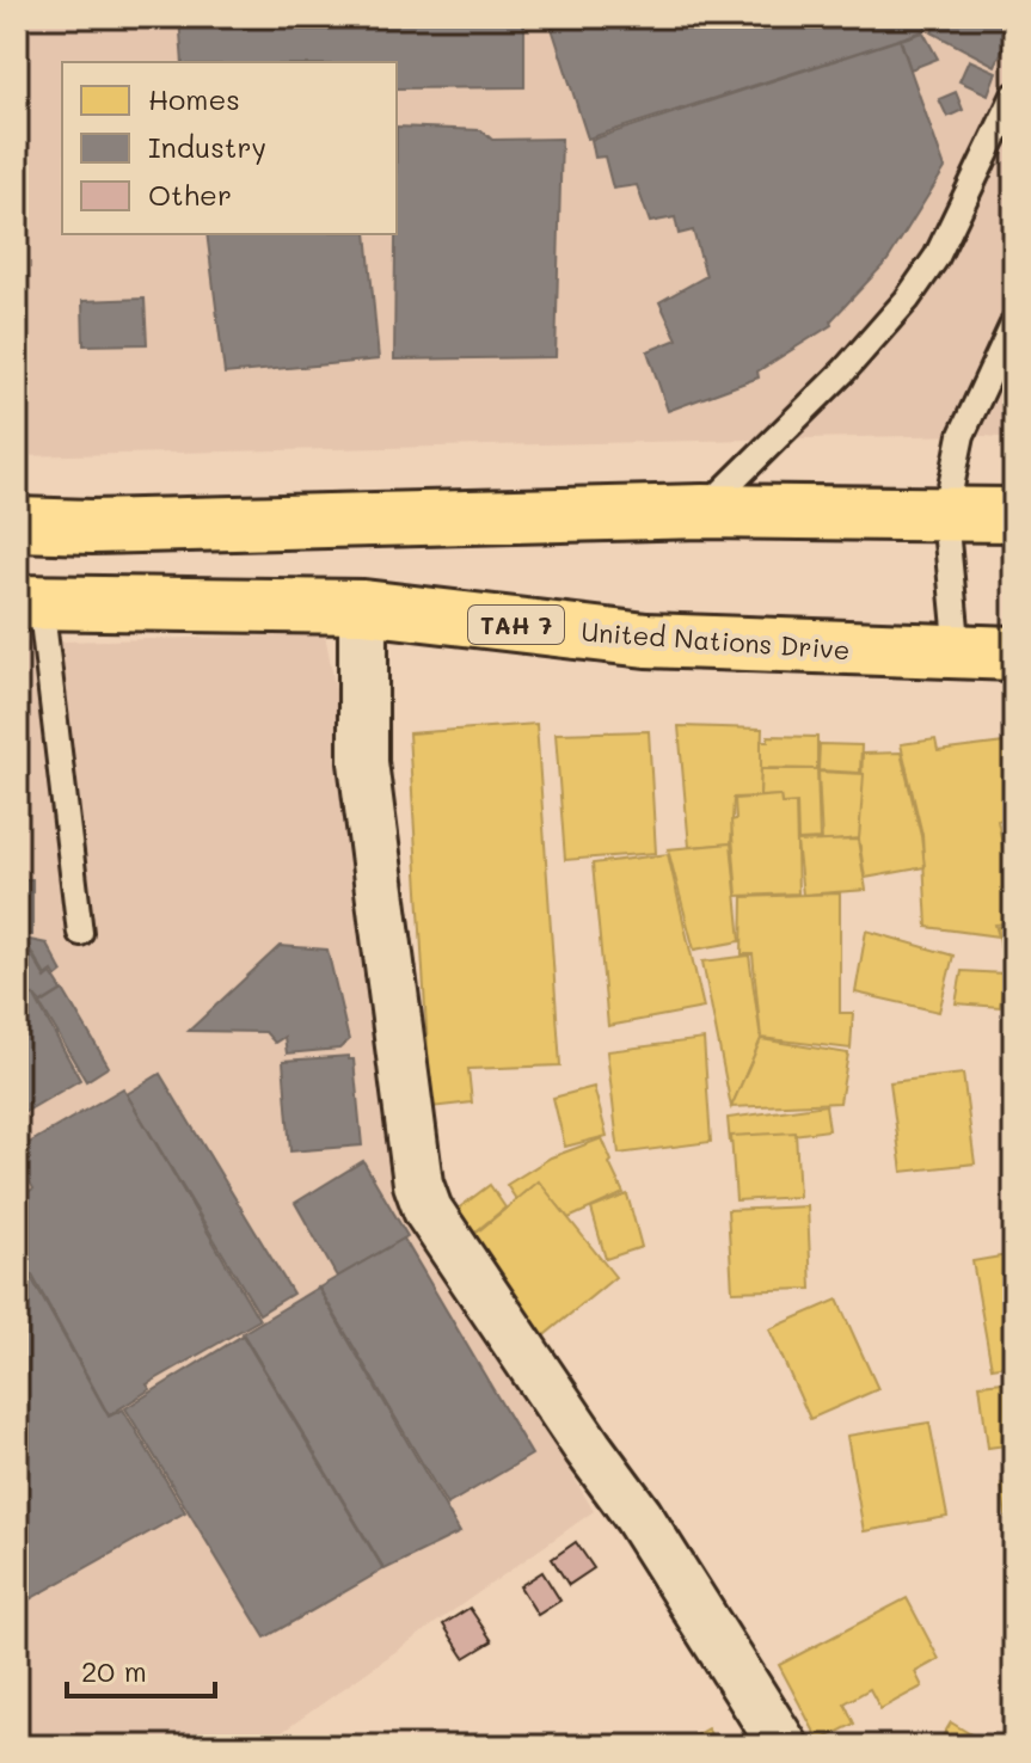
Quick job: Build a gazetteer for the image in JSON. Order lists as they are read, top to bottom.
{
  "streets": {
    "highway": ["TAH 7", "United Nations Drive"]
  },
  "legend": ["Homes", "Industry", "Other"],
  "scale_bar": "20 m"
}
